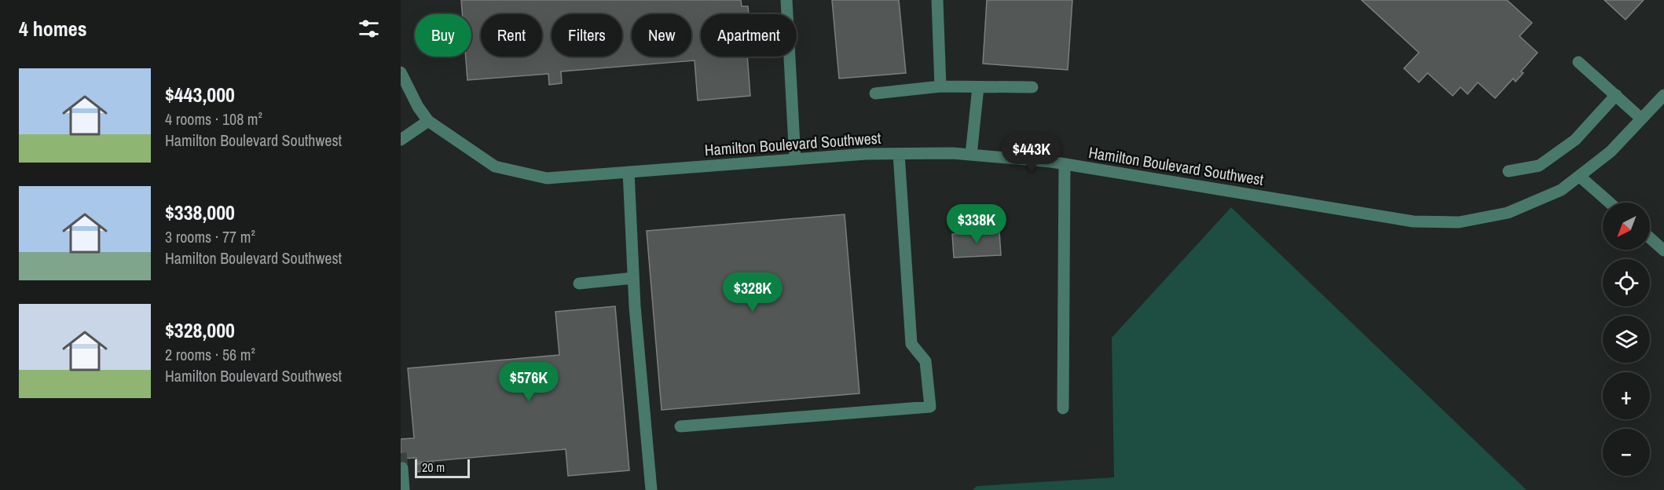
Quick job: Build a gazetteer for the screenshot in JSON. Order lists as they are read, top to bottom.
{
  "streets": {
    "street": ["Hamilton Boulevard Southwest"]
  },
  "scale_bar": "20 m",
  "north": "bottom left",
  "page": {
    "heading": "4 homes",
    "chip": [
      "Buy",
      "Rent",
      "Filters",
      "New",
      "Apartment"
    ],
    "list": [
      {
        "name": "$443,000",
        "note": "4 rooms · 108 m² · Hamilton Boulevard Southwest"
      },
      {
        "name": "$338,000",
        "note": "3 rooms · 77 m² · Hamilton Boulevard Southwest"
      },
      {
        "name": "$328,000",
        "note": "2 rooms · 56 m² · Hamilton Boulevard Southwest"
      }
    ],
    "price": [
      "$443K",
      "$338K",
      "$328K",
      "$576K"
    ],
    "map_buttons": ["+", "−"],
    "scale": "20 m"
  }
}
